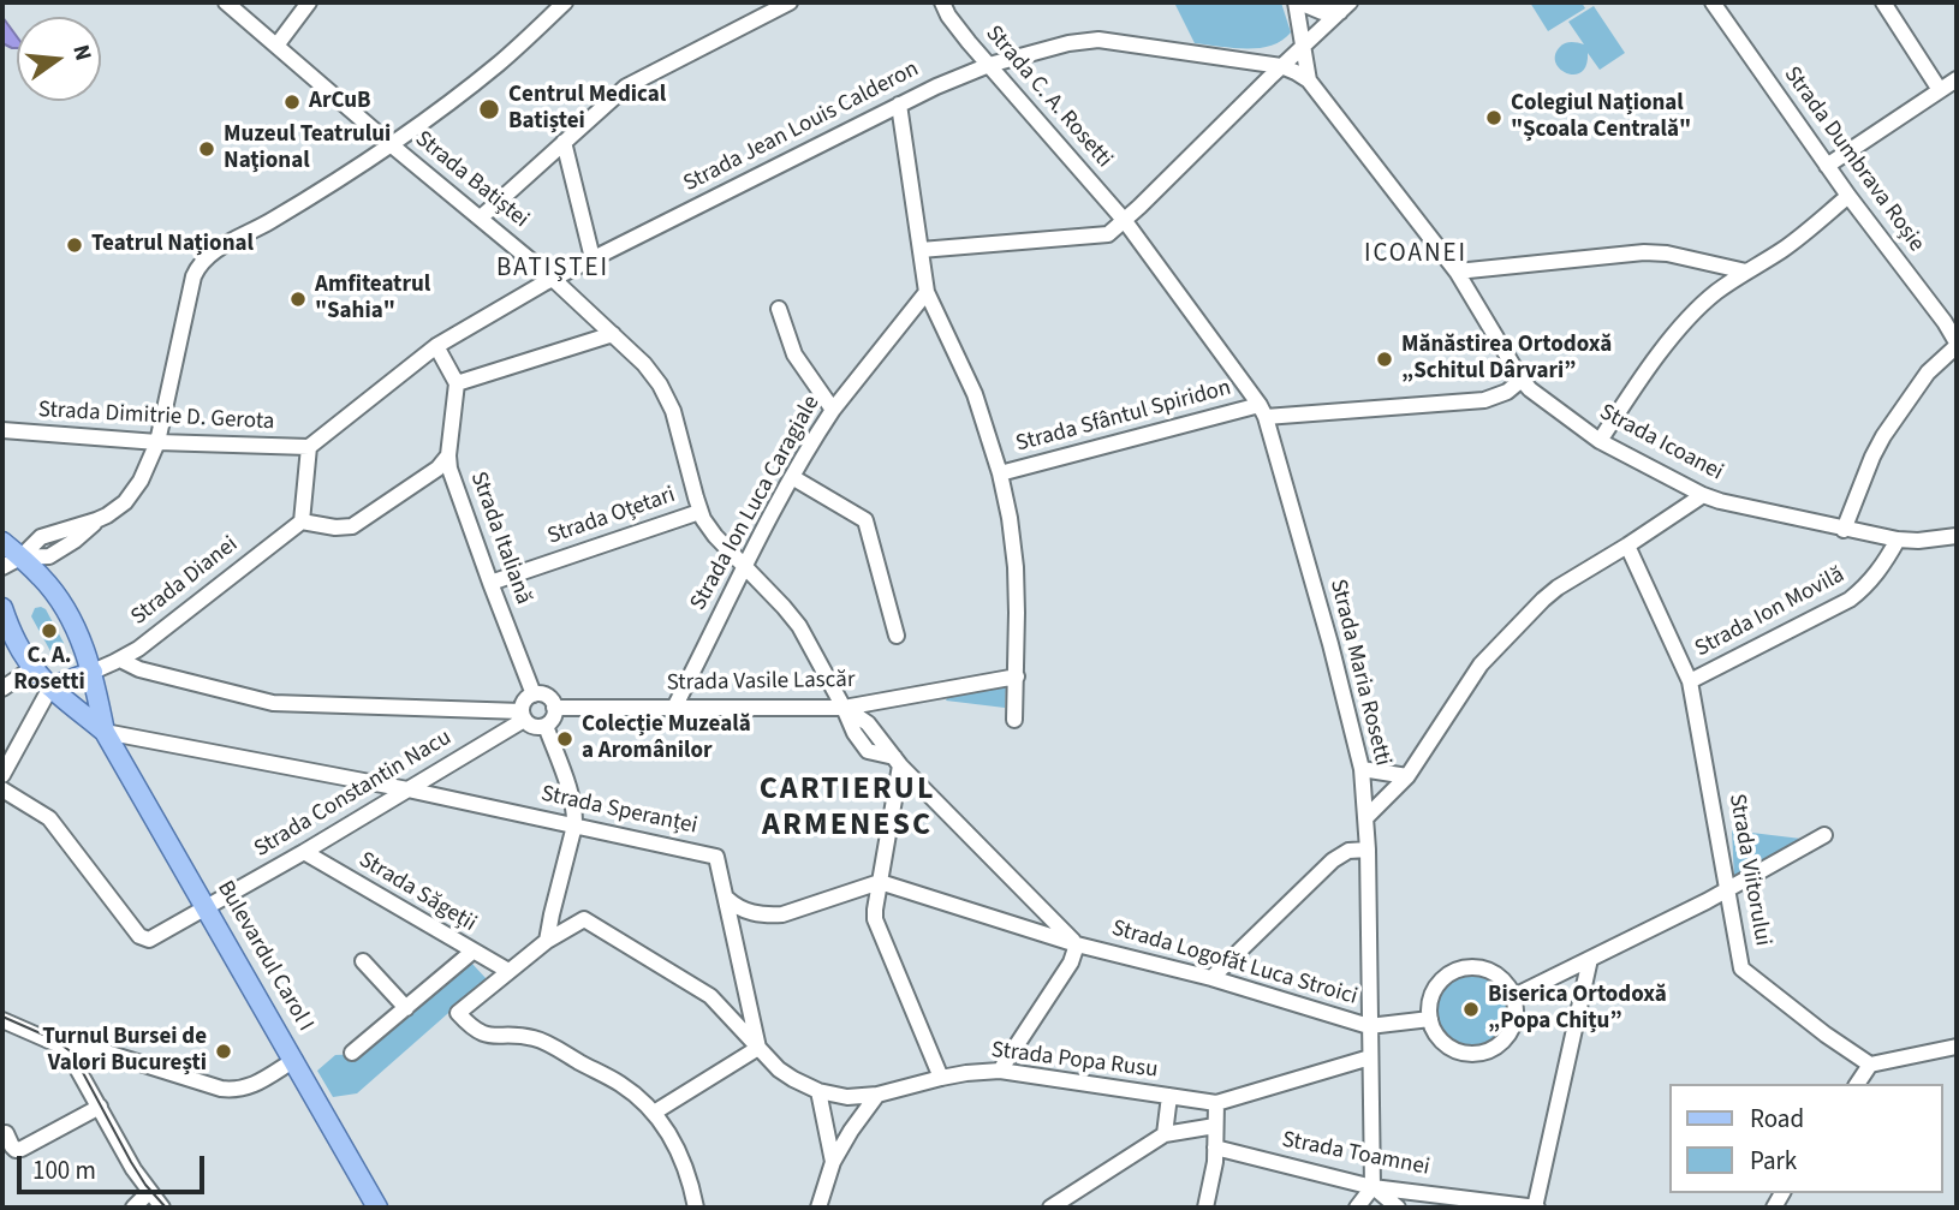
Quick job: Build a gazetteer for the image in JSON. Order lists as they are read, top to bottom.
{
  "streets": {
    "main road": ["Bulevardul Carol I"],
    "street": [
      "Strada C. A. Rosetti",
      "Strada Jean Louis Calderon",
      "Strada Dumbrava Roșie",
      "Strada Batiștei",
      "Strada Dimitrie D. Gerota",
      "Strada Sfântul Spiridon",
      "Strada Icoanei",
      "Strada Ion Luca Caragiale",
      "Strada Oțetari",
      "Strada Italiană",
      "Strada Dianei",
      "Strada Ion Movilă",
      "Strada Maria Rosetti",
      "Strada Vasile Lascăr",
      "Strada Constantin Nacu",
      "Strada Speranței",
      "Strada Viitorului",
      "Strada Săgeții",
      "Strada Logofăt Luca Stroici",
      "Strada Popa Rusu",
      "Strada Toamnei"
    ]
  },
  "crossings": [
    ["Strada C. A. Rosetti", "Strada Jean Louis Calderon"],
    ["Strada C. A. Rosetti", "Strada Maria Rosetti"],
    ["Strada Jean Louis Calderon", "Strada Batiștei"],
    ["Strada Jean Louis Calderon", "Strada Dimitrie D. Gerota"],
    ["Strada Jean Louis Calderon", "Strada Icoanei"],
    ["Strada Batiștei", "Strada Ion Luca Caragiale"],
    ["Strada Batiștei", "Strada Oțetari"],
    ["Strada Batiștei", "Strada Vasile Lascăr"],
    ["Strada Sfântul Spiridon", "Strada Icoanei"],
    ["Strada Sfântul Spiridon", "Strada Maria Rosetti"],
    ["Strada Icoanei", "Strada Ion Movilă"],
    ["Strada Ion Luca Caragiale", "Strada Vasile Lascăr"],
    ["Strada Oțetari", "Strada Italiană"],
    ["Strada Italiană", "Strada Vasile Lascăr"],
    ["Strada Italiană", "Strada Constantin Nacu"],
    ["Strada Ion Movilă", "Strada Viitorului"],
    ["Strada Maria Rosetti", "Strada Logofăt Luca Stroici"],
    ["Strada Maria Rosetti", "Strada Toamnei"],
    ["Strada Vasile Lascăr", "Strada Constantin Nacu"],
    ["Strada Constantin Nacu", "Strada Speranței"],
    ["Strada Constantin Nacu", "Strada Săgeții"],
    ["Strada Constantin Nacu", "Bulevardul Carol I"],
    ["Strada Speranței", "Bulevardul Carol I"],
    ["Strada Speranței", "Strada Popa Rusu"]
  ],
  "districts": ["ICOANEI", "BATIȘTEI", "CARTIERUL ARMENESC"],
  "places": [
    "ArCuB",
    "Centrul Medical Batiștei",
    "Colegiul Național \"Școala Centrală\"",
    "Muzeul Teatrului Naţional",
    "Teatrul Național",
    "Amfiteatrul \"Sahia\"",
    "Mănăstirea Ortodoxă „Schitul Dârvari”",
    "C. A. Rosetti",
    "Colecție Muzeală a Aromânilor",
    "Biserica Ortodoxă „Popa Chițu”",
    "Turnul Bursei de Valori București"
  ],
  "legend": ["Road", "Park"],
  "scale_bar": "100 m",
  "north": "right"
}
